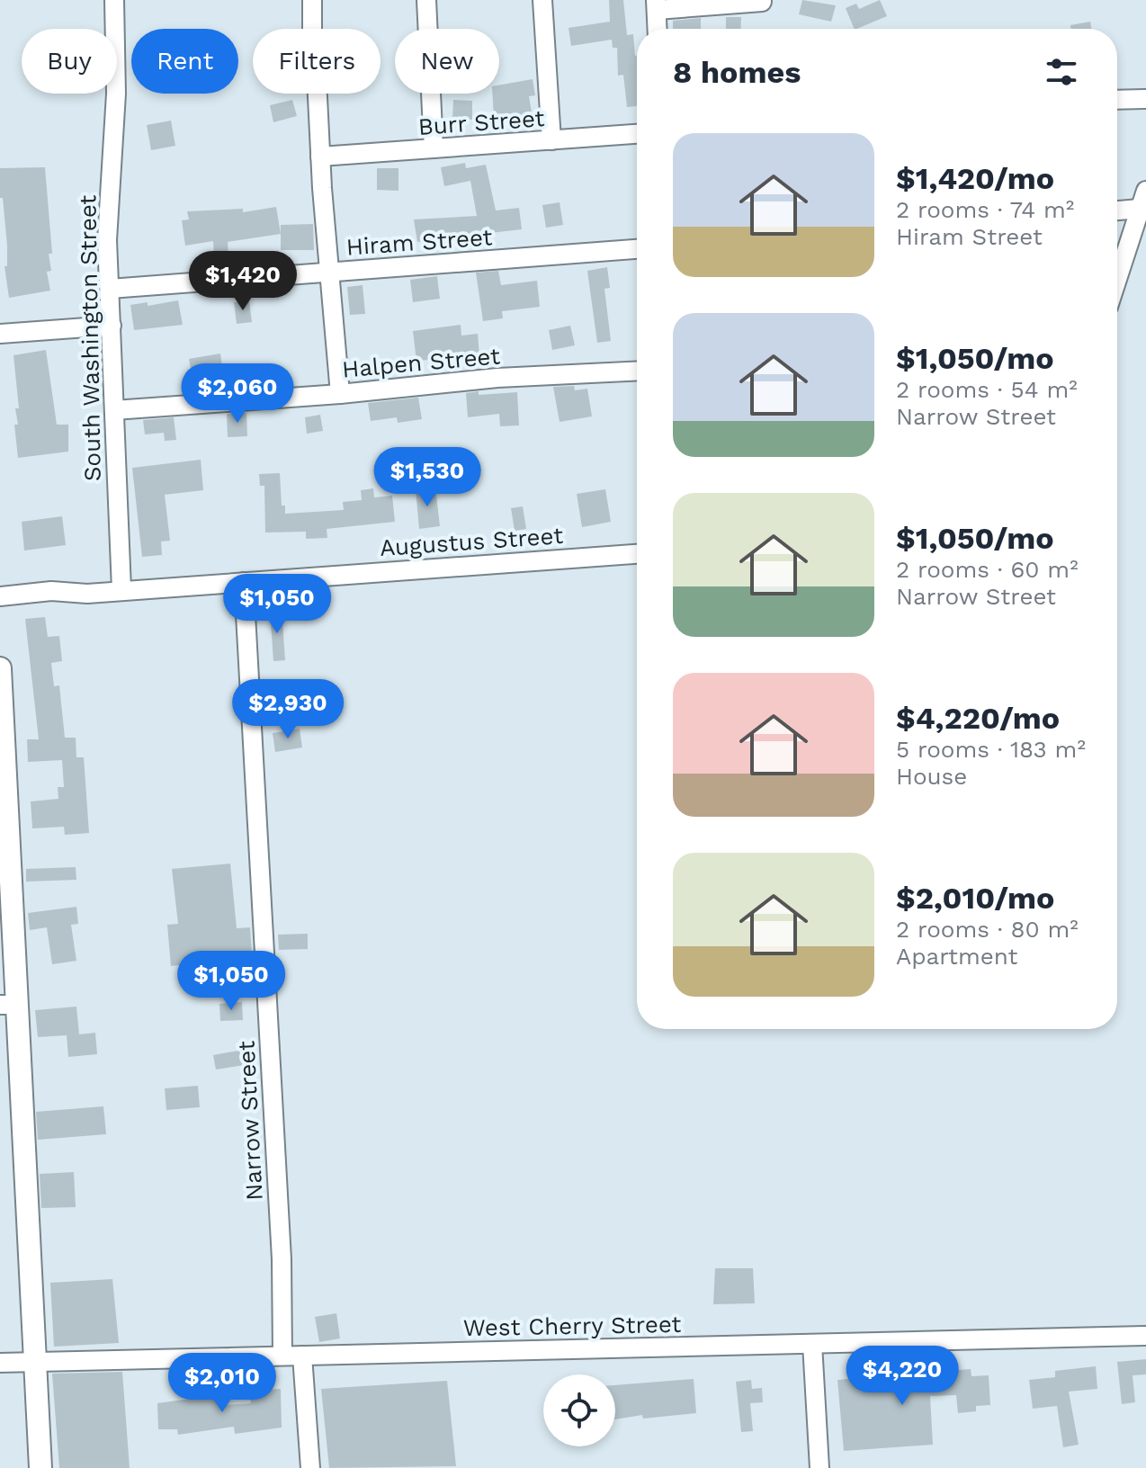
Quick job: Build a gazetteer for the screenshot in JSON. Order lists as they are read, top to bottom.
{
  "streets": {
    "street": [
      "Burr Street",
      "Hiram Street",
      "South Washington Street",
      "Halpen Street",
      "Augustus Street",
      "Narrow Street",
      "West Cherry Street"
    ]
  },
  "crossings": [
    ["Hiram Street", "South Washington Street"],
    ["South Washington Street", "Halpen Street"],
    ["South Washington Street", "Augustus Street"],
    ["Augustus Street", "Narrow Street"],
    ["Narrow Street", "West Cherry Street"]
  ],
  "page": {
    "chip": [
      "Buy",
      "Rent",
      "Filters",
      "New"
    ],
    "heading": "8 homes",
    "list": [
      {
        "name": "$1,420/mo",
        "note": "2 rooms · 74 m² · Hiram Street"
      },
      {
        "name": "$1,050/mo",
        "note": "2 rooms · 54 m² · Narrow Street"
      },
      {
        "name": "$1,050/mo",
        "note": "2 rooms · 60 m² · Narrow Street"
      },
      {
        "name": "$4,220/mo",
        "note": "5 rooms · 183 m² · House"
      },
      {
        "name": "$2,010/mo",
        "note": "2 rooms · 80 m² · Apartment"
      }
    ],
    "price": [
      "$1,420",
      "$2,060",
      "$1,530",
      "$1,050",
      "$2,930",
      "$1,050",
      "$4,220",
      "$2,010"
    ]
  }
}
